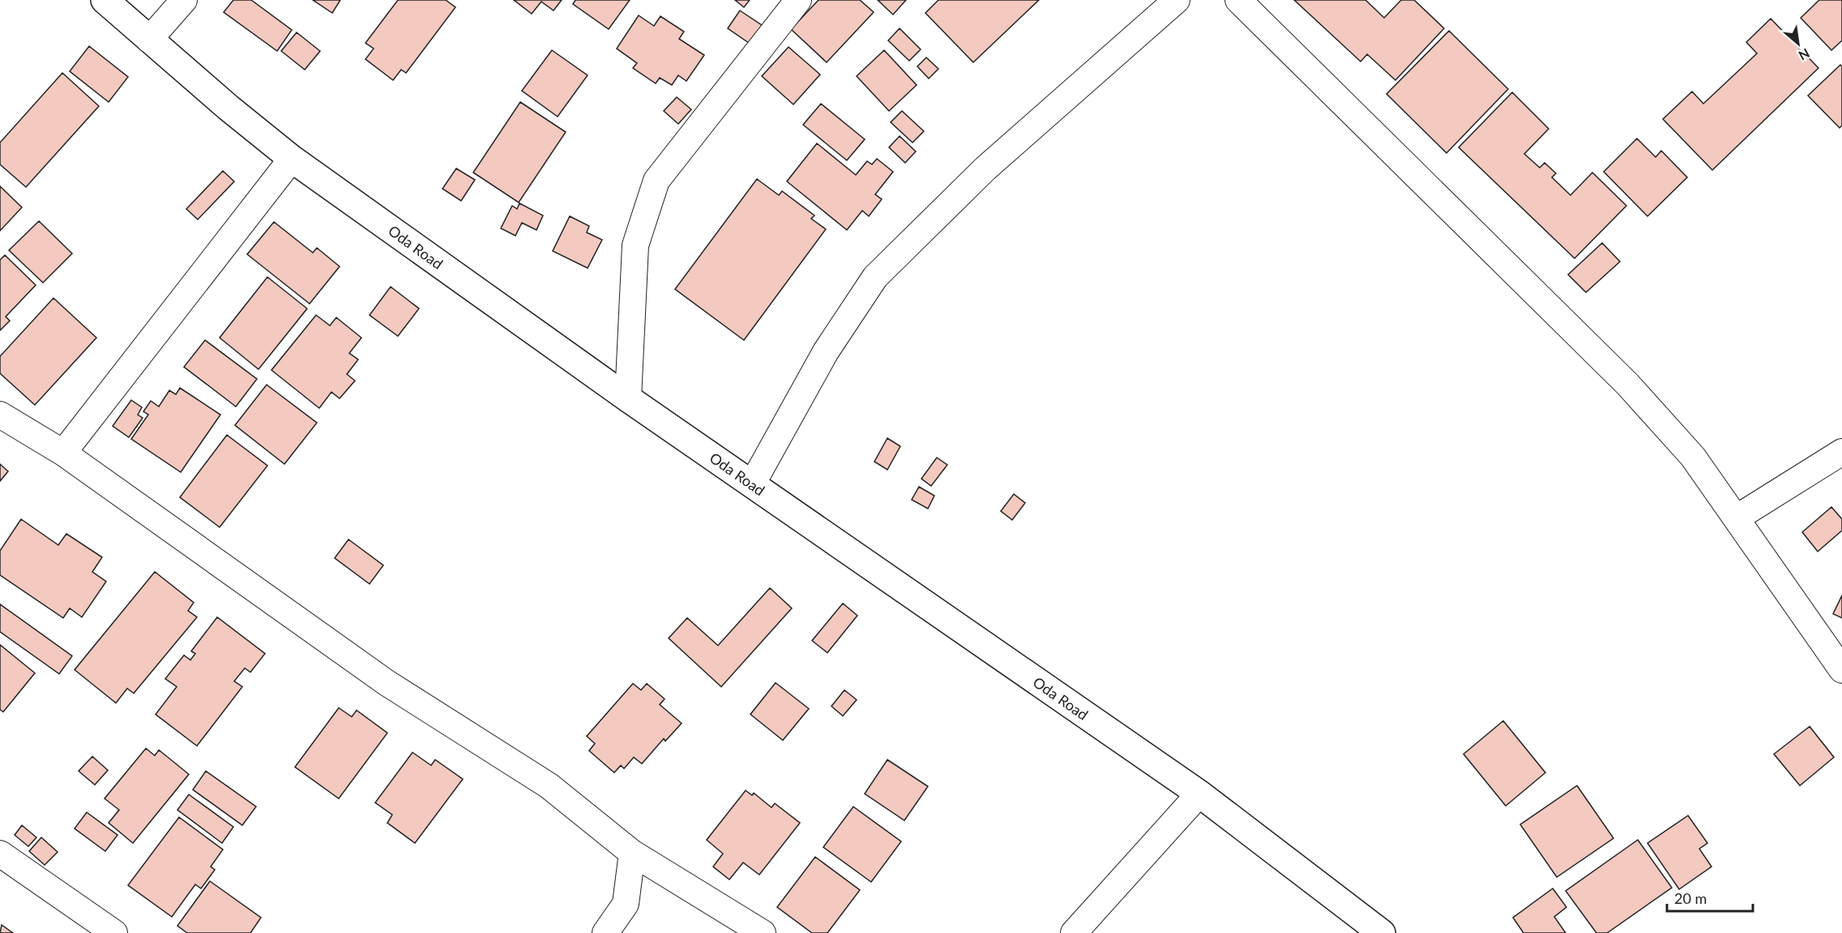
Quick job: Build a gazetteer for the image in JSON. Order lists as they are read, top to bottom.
{
  "streets": {
    "street": ["Oda Road"]
  },
  "scale_bar": "20 m",
  "north": "bottom right"
}
